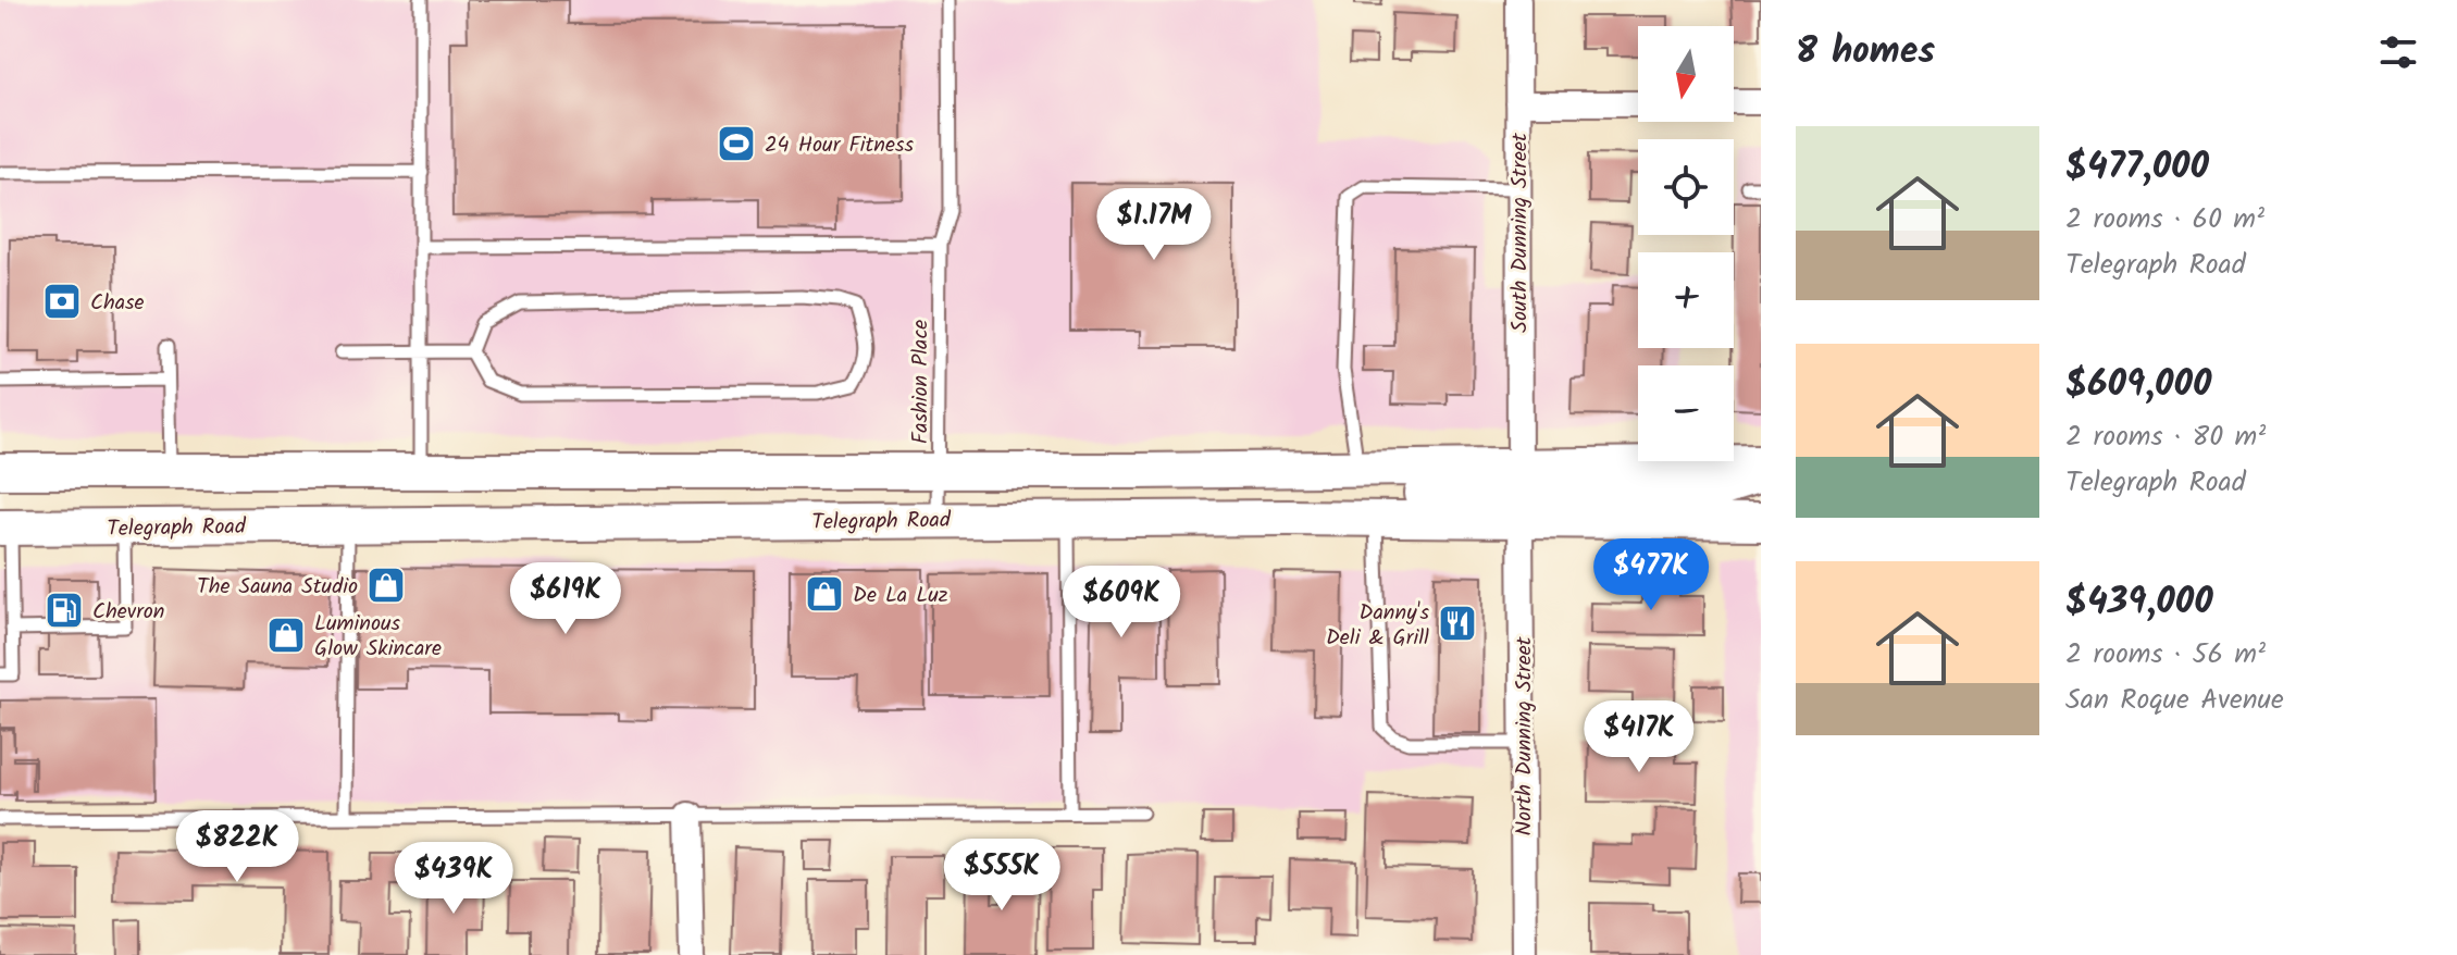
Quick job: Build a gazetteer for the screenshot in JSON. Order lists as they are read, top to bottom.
{
  "streets": {
    "main road": ["Telegraph Road"],
    "street": ["South Dunning Street", "North Dunning Street"],
    "lane": ["Fashion Place"]
  },
  "crossings": [
    ["Fashion Place", "Telegraph Road"],
    ["Telegraph Road", "North Dunning Street"]
  ],
  "places": {
    "sports": ["24 Hour Fitness"],
    "bank": ["Chase"],
    "shop": ["The Sauna Studio", "De La Luz", "Luminous Glow Skincare"],
    "fuel station": ["Chevron"],
    "restaurant": ["Danny's Deli & Grill"]
  },
  "north": "bottom",
  "page": {
    "heading": "8 homes",
    "map_buttons": ["+", "−"],
    "list": [
      {
        "name": "$477,000",
        "note": "2 rooms · 60 m² · Telegraph Road"
      },
      {
        "name": "$609,000",
        "note": "2 rooms · 80 m² · Telegraph Road"
      },
      {
        "name": "$439,000",
        "note": "2 rooms · 56 m² · San Roque Avenue"
      }
    ],
    "price": [
      "$1.17M",
      "$477K",
      "$619K",
      "$609K",
      "$417K",
      "$822K",
      "$555K",
      "$439K"
    ]
  }
}
